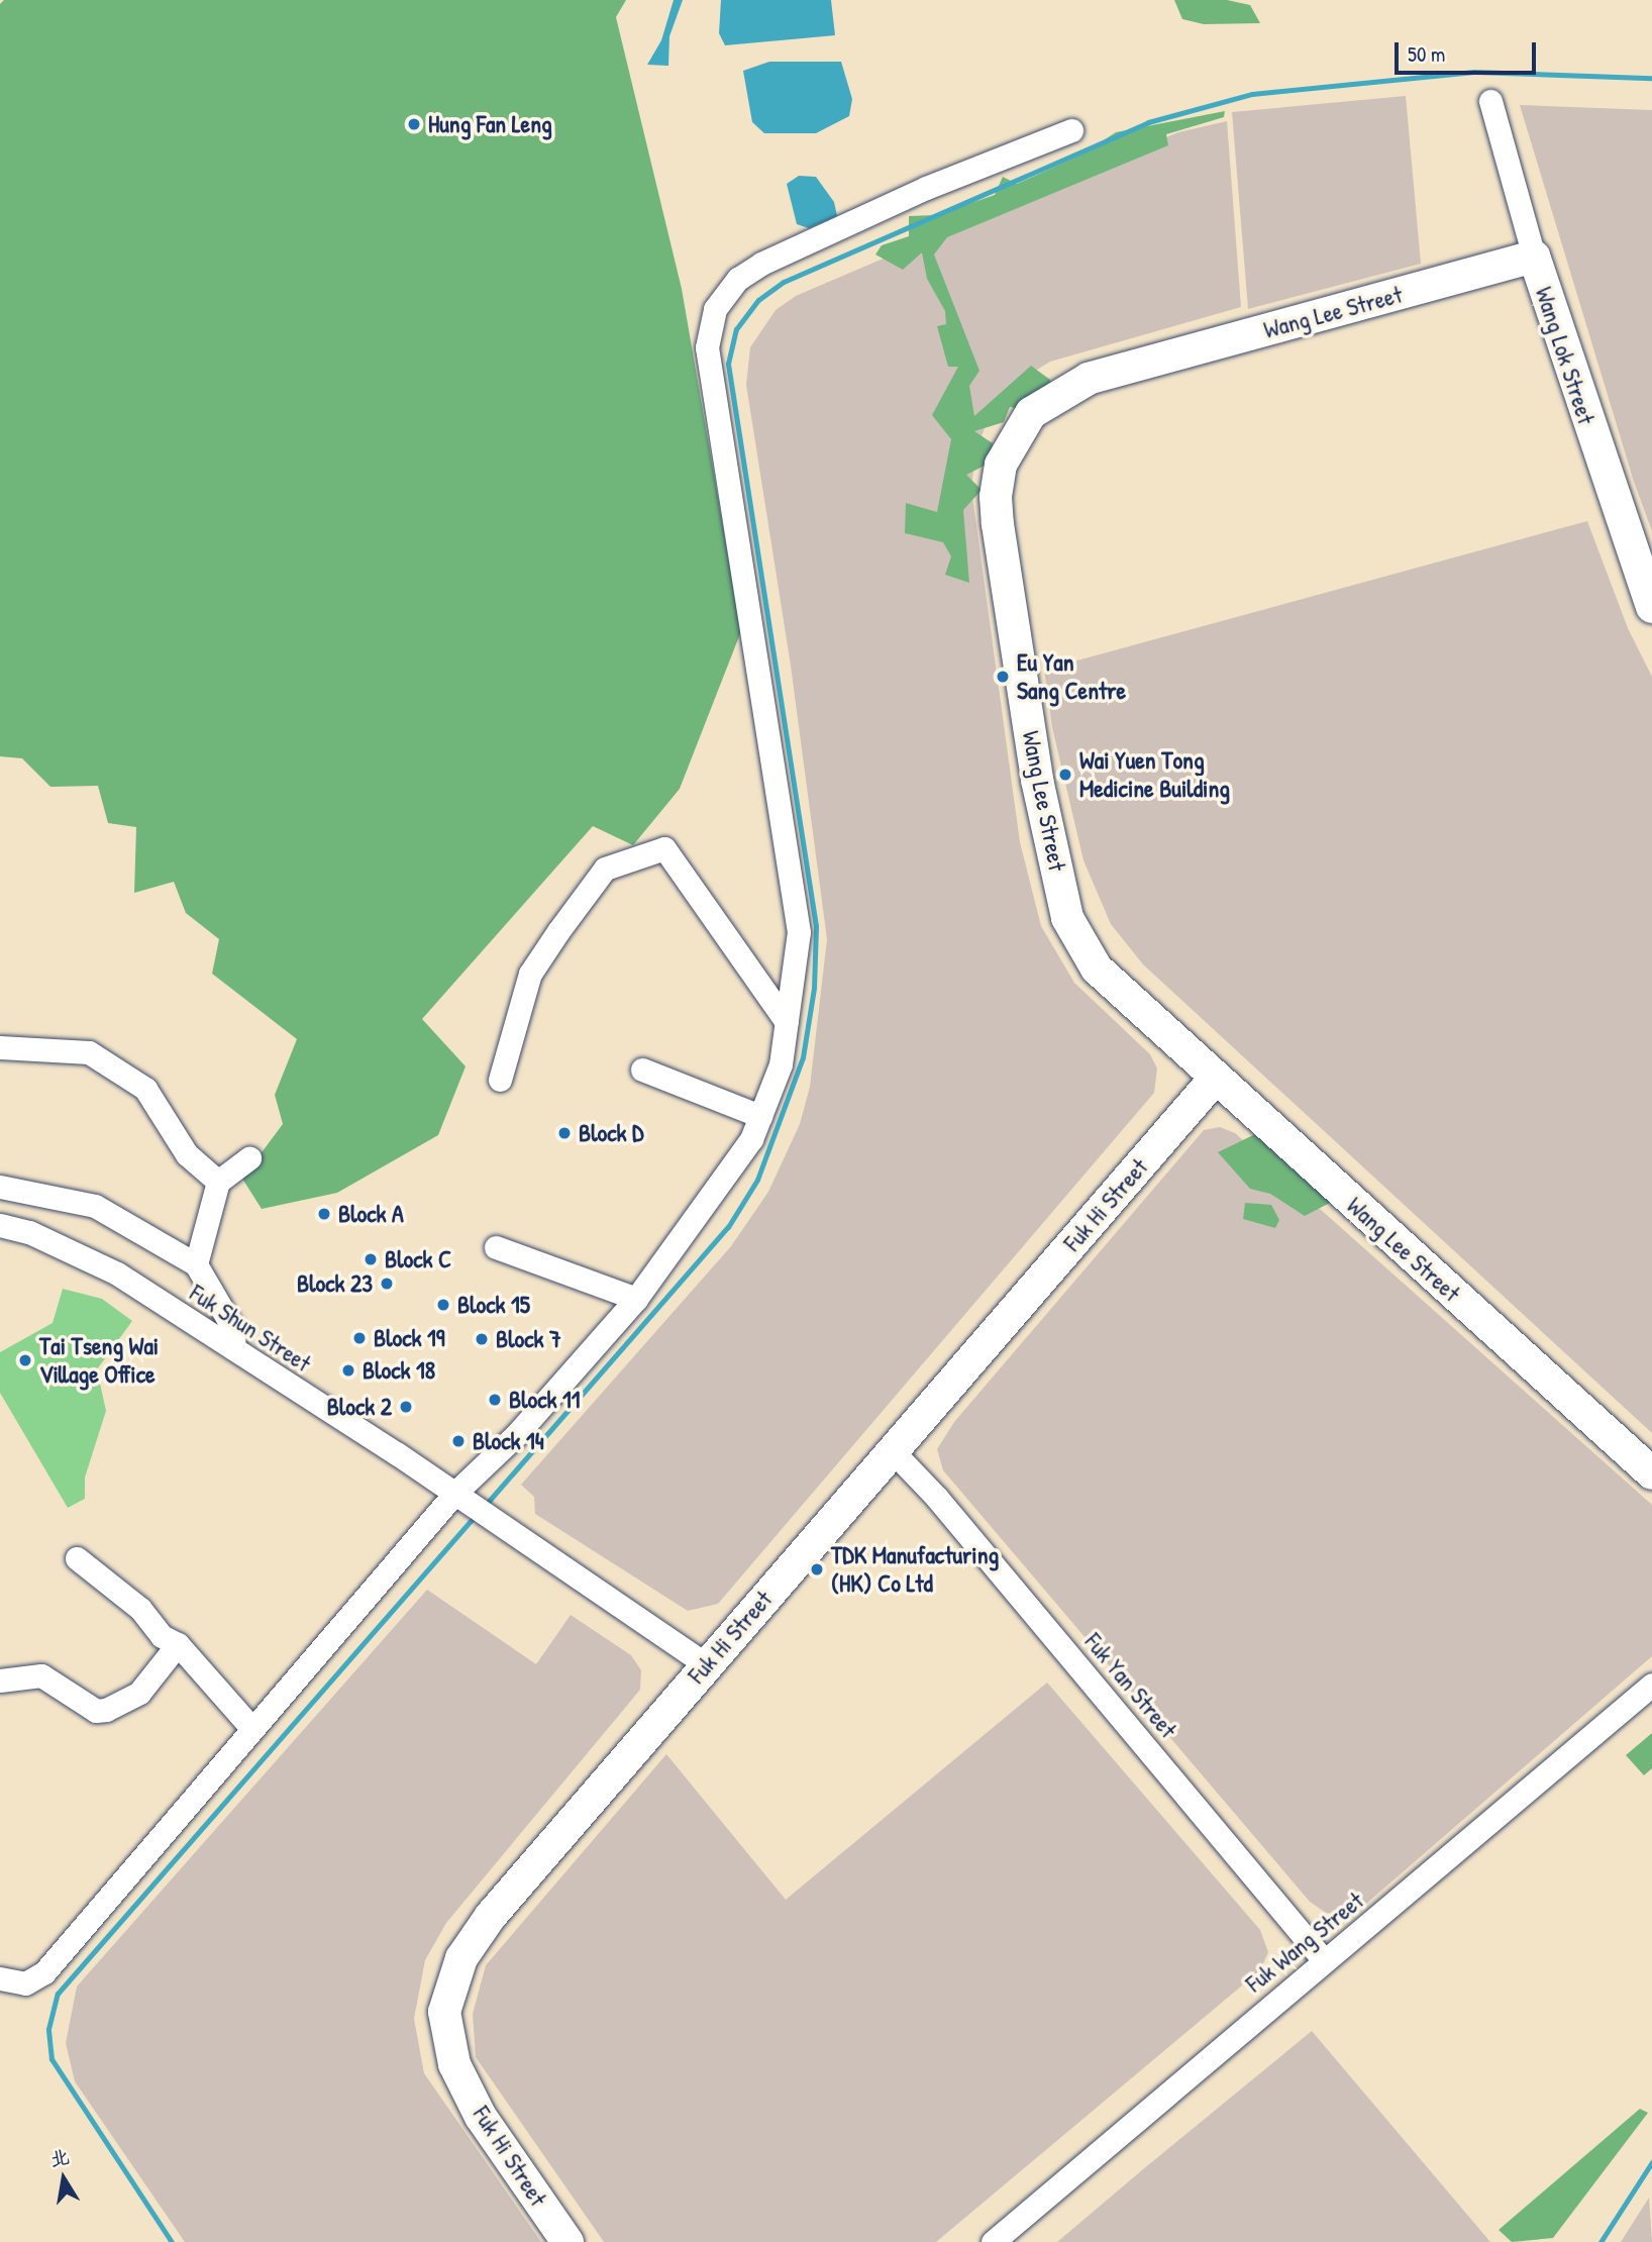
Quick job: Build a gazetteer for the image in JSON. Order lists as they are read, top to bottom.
{
  "streets": {
    "street": [
      "Wang Lee Street",
      "Wang Lok Street",
      "Fuk Hi Street",
      "Fuk Shun Street",
      "Fuk Yan Street",
      "Fuk Wang Street"
    ]
  },
  "crossings": [
    ["Wang Lee Street", "Wang Lok Street"],
    ["Wang Lee Street", "Fuk Hi Street"],
    ["Fuk Hi Street", "Fuk Shun Street"],
    ["Fuk Hi Street", "Fuk Yan Street"],
    ["Fuk Yan Street", "Fuk Wang Street"]
  ],
  "places": [
    "Hung Fan Leng",
    "Eu Yan Sang Centre",
    "Wai Yuen Tong Medicine Building",
    "Block D",
    "Block A",
    "Block C",
    "Block 23",
    "Block 15",
    "Block 19",
    "Block 7",
    "Tai Tseng Wai Village Office",
    "Block 18",
    "Block 11",
    "Block 2",
    "Block 14",
    "TDK Manufacturing (HK) Co Ltd"
  ],
  "scale_bar": "50 m",
  "north": "top"
}
